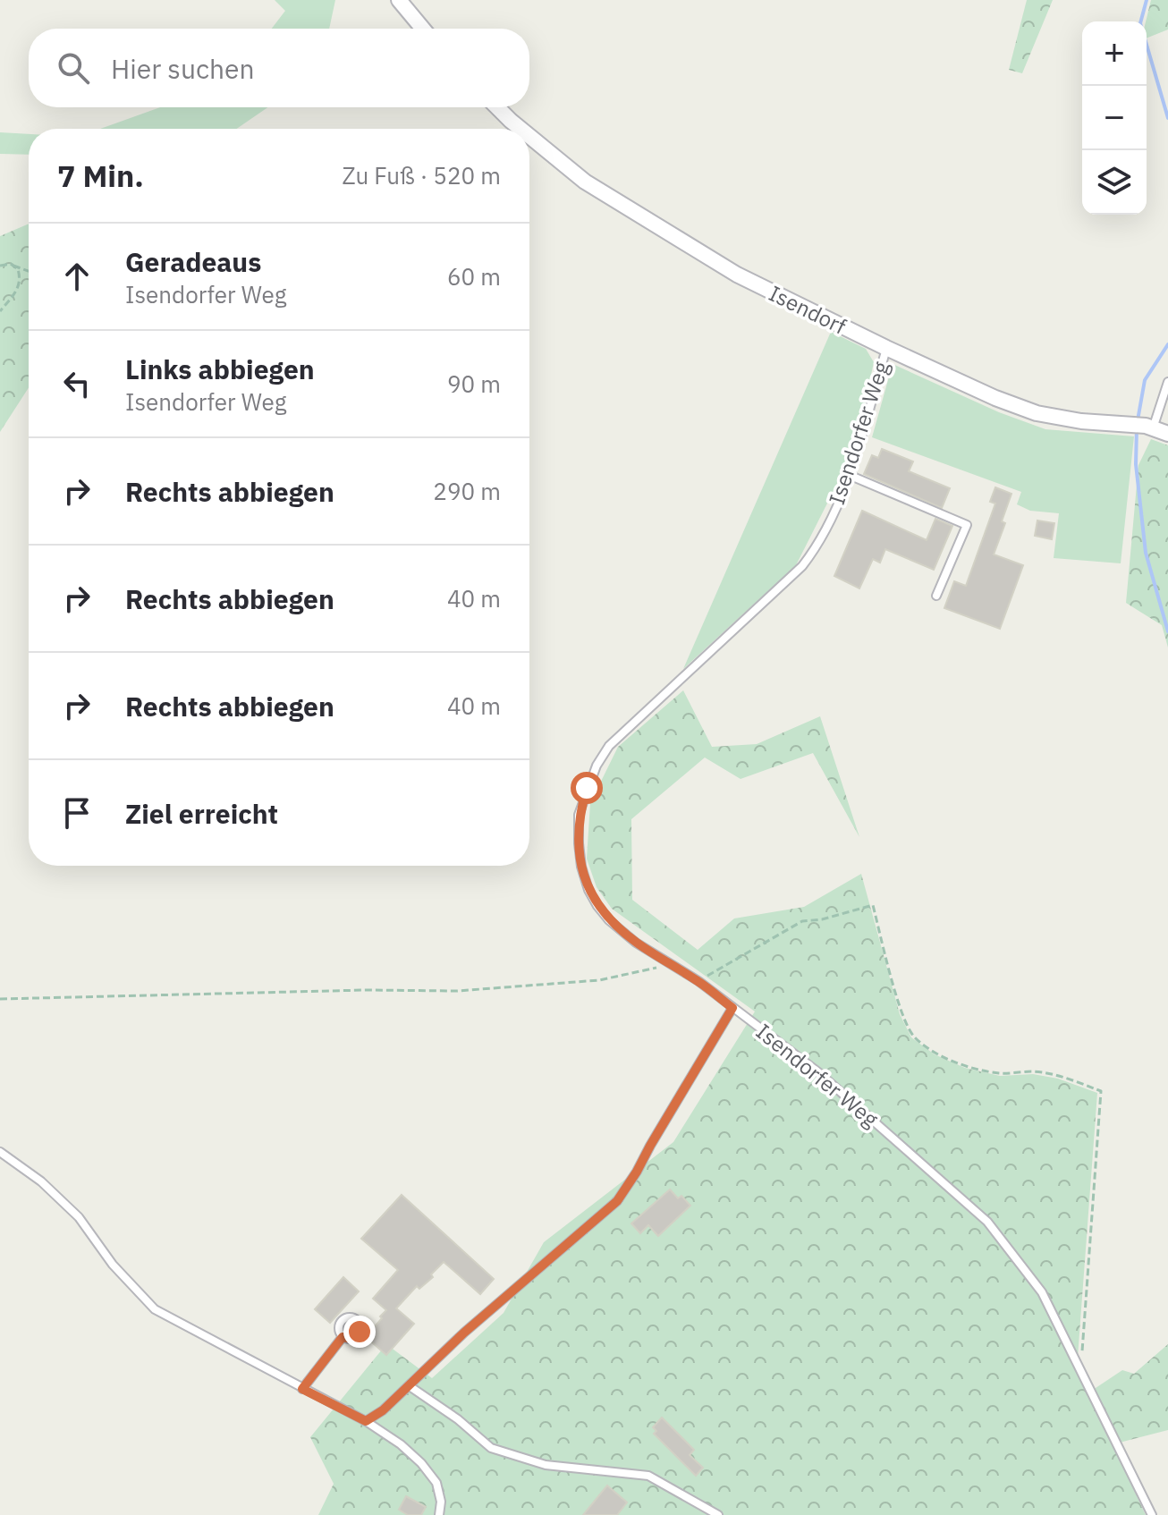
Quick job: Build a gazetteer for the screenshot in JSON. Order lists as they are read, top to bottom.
{
  "streets": {
    "street": ["Isendorf"],
    "lane": ["Isendorfer Weg"]
  },
  "crossings": [
    ["Isendorf", "Isendorfer Weg"]
  ],
  "page": {
    "map_buttons": ["+", "−"],
    "search": "Hier suchen",
    "heading": ["7 Min.", "Zu Fuß · 520 m"],
    "list": [
      ["Geradeaus", "Isendorfer Weg", "60 m"],
      ["Links abbiegen", "Isendorfer Weg", "90 m"],
      ["Rechts abbiegen", "290 m"],
      ["Rechts abbiegen", "40 m"],
      ["Rechts abbiegen", "40 m"],
      "Ziel erreicht"
    ]
  }
}
